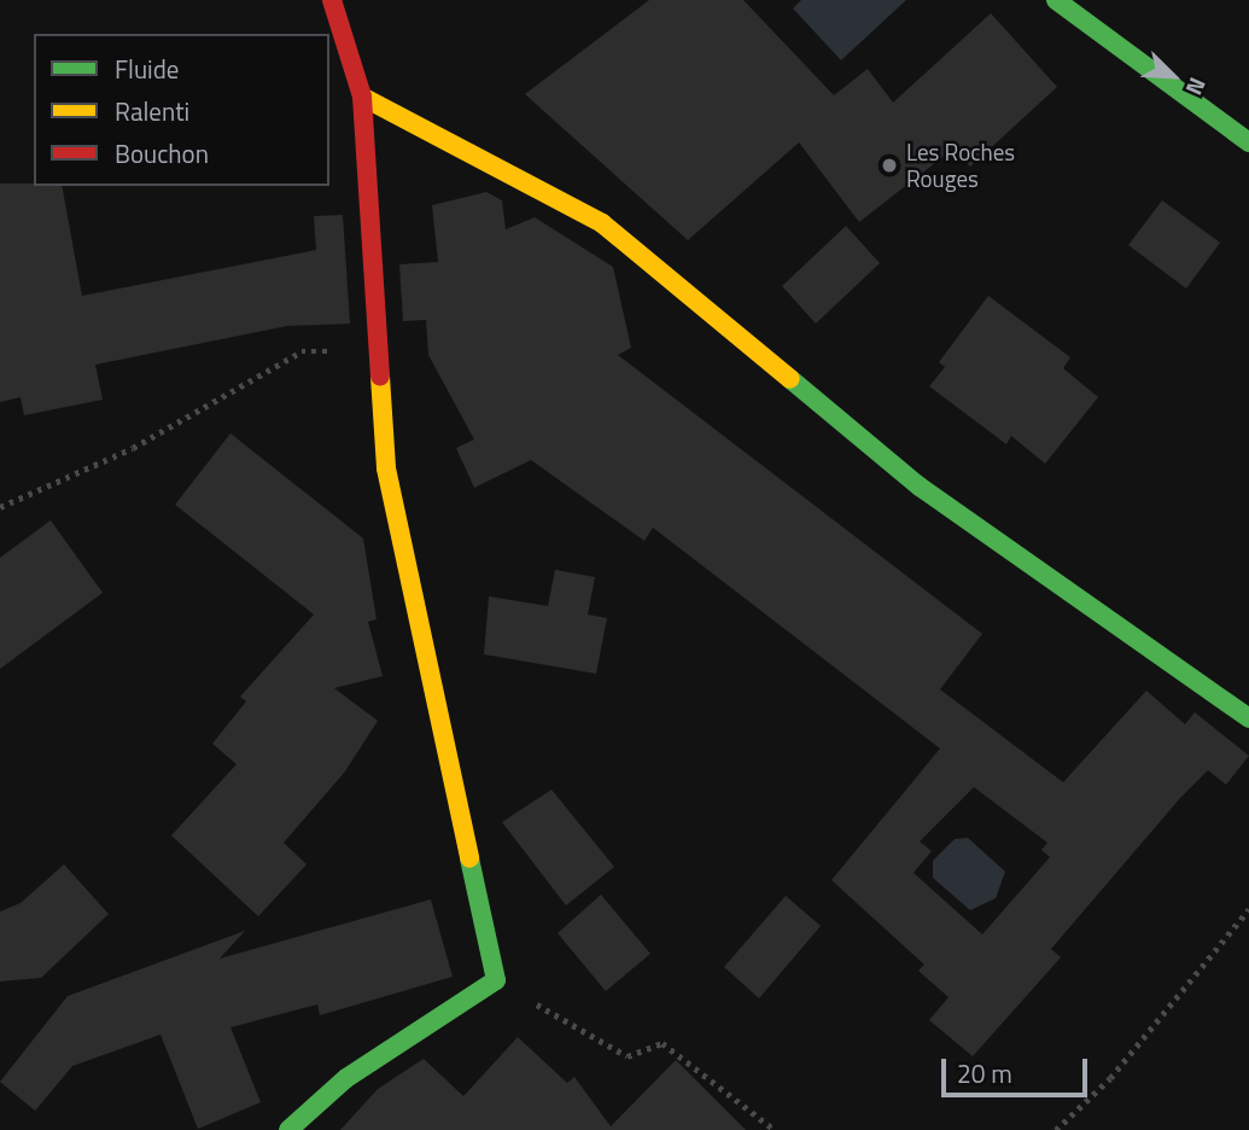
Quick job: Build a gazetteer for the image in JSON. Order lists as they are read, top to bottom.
{
  "places": ["Les Roches Rouges"],
  "legend": ["Fluide", "Ralenti", "Bouchon"],
  "scale_bar": "20 m",
  "north": "bottom right"
}
